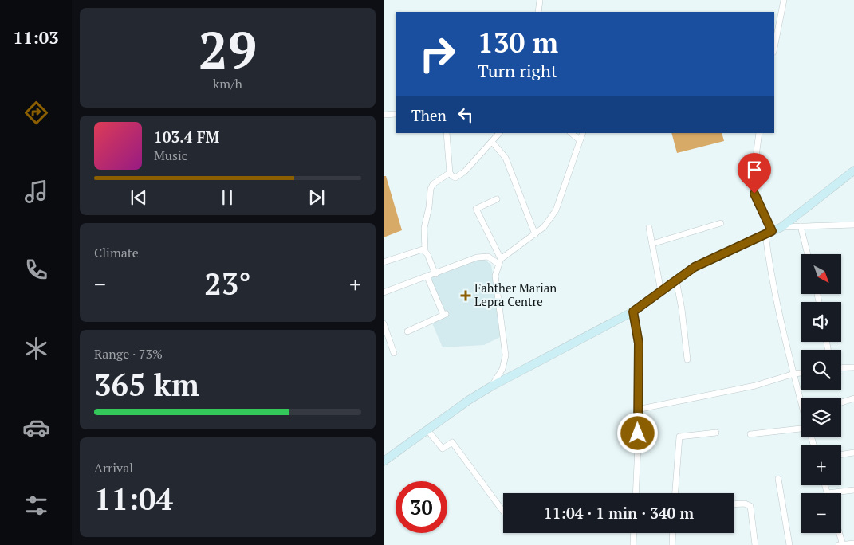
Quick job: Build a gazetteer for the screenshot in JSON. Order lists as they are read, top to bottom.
{
  "places": {
    "health": ["Fahther Marian Lepra Centre"]
  },
  "north": "bottom right",
  "page": {
    "tabs": "11:03",
    "tile": [
      ["29", "km/h"],
      "Climate",
      ["Range · 73%", "365 km"],
      ["Arrival", "11:04"]
    ],
    "turn": ["130 m", "Turn right"],
    "then": "Then",
    "song": ["103.4 FM", "Music"],
    "map_buttons": ["+", "−"],
    "heat": ["−", "23°", "+"],
    "limit": "30",
    "trip": "11:04 · 1 min · 340 m"
  }
}
